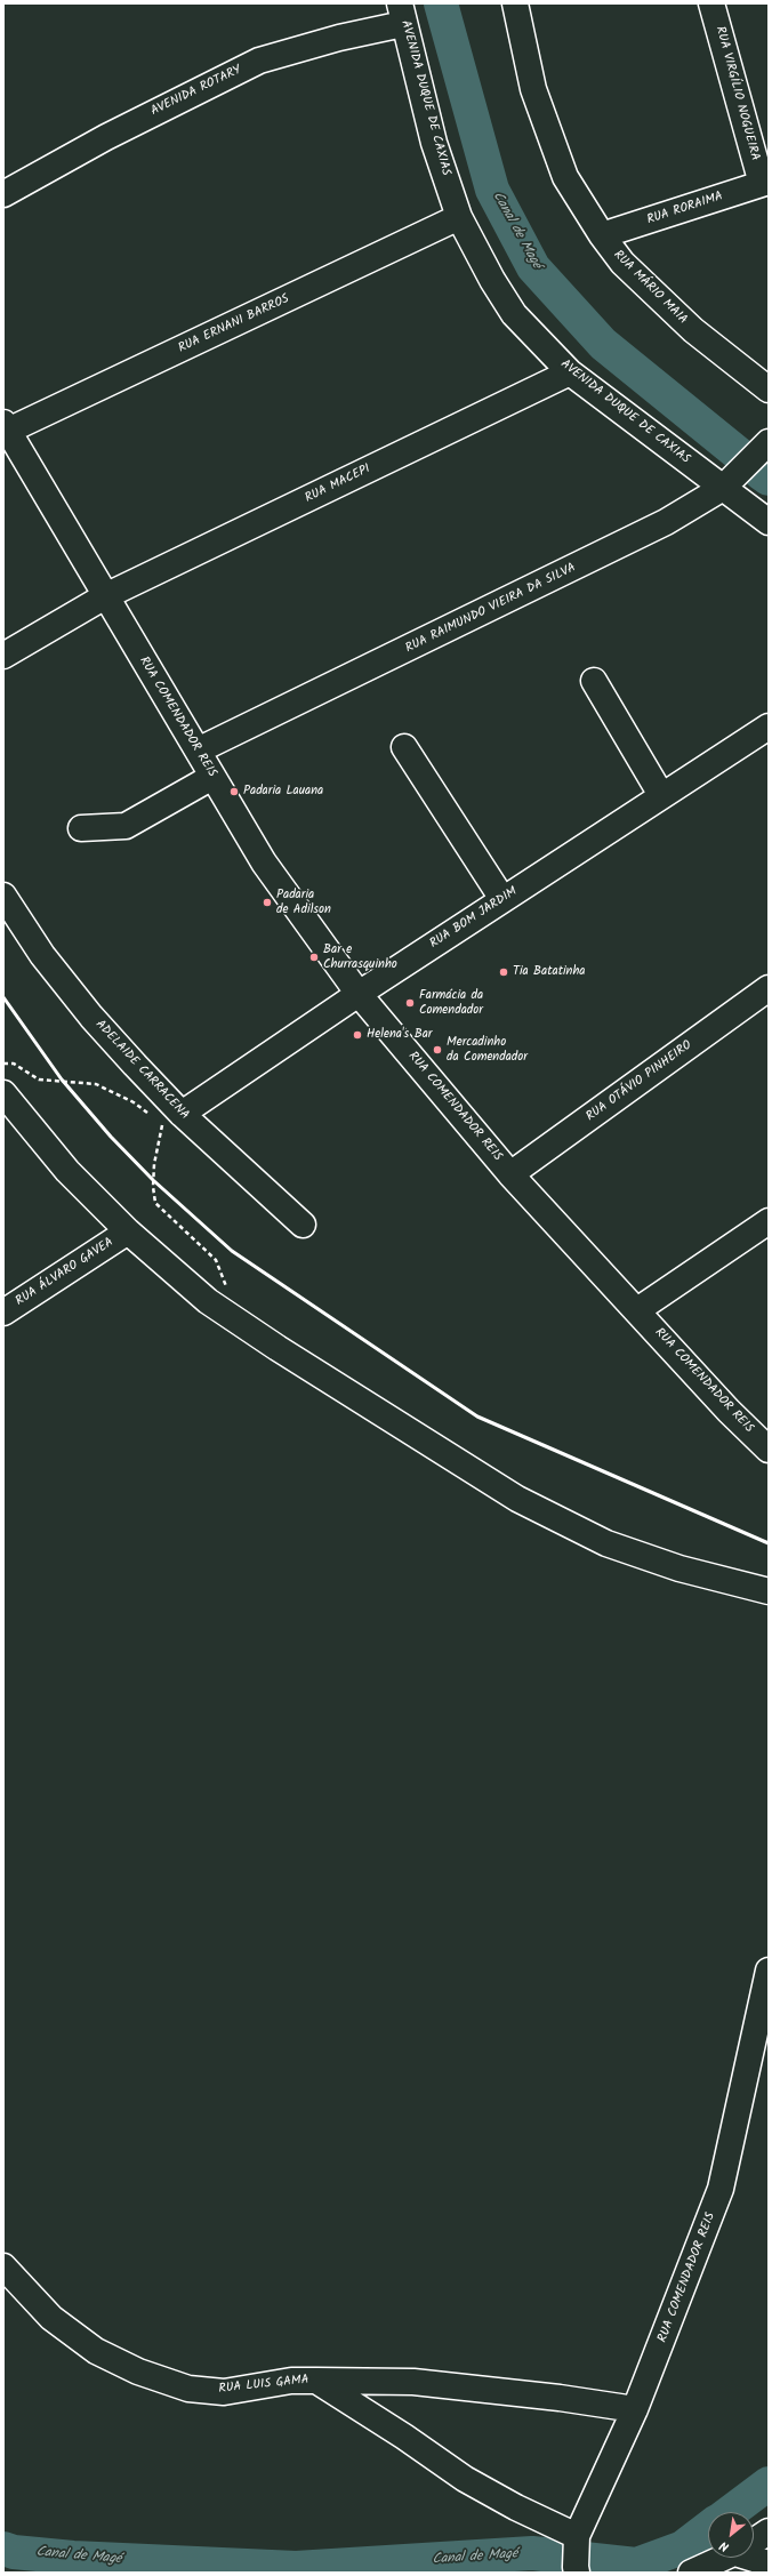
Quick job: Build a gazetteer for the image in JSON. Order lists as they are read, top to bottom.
{
  "streets": {
    "street": [
      "AVENIDA ROTARY",
      "RUA VIRGÍLIO NOGUEIRA",
      "AVENIDA DUQUE DE CAXIAS",
      "RUA RORAIMA",
      "RUA MÁRIO MAIA",
      "RUA ERNANI BARROS",
      "RUA MACEPI",
      "RUA RAIMUNDO VIEIRA DA SILVA",
      "RUA COMENDADOR REIS",
      "RUA BOM JARDIM",
      "ADELAIDE CARRACENA",
      "RUA OTÁVIO PINHEIRO",
      "RUA ÁLVARO GAVEA",
      "RUA LUIS GAMA"
    ]
  },
  "crossings": [
    ["AVENIDA ROTARY", "AVENIDA DUQUE DE CAXIAS"],
    ["RUA VIRGÍLIO NOGUEIRA", "RUA RORAIMA"],
    ["AVENIDA DUQUE DE CAXIAS", "RUA ERNANI BARROS"],
    ["AVENIDA DUQUE DE CAXIAS", "RUA MACEPI"],
    ["AVENIDA DUQUE DE CAXIAS", "RUA RAIMUNDO VIEIRA DA SILVA"],
    ["RUA RORAIMA", "RUA MÁRIO MAIA"],
    ["RUA ERNANI BARROS", "RUA COMENDADOR REIS"],
    ["RUA MACEPI", "RUA COMENDADOR REIS"],
    ["RUA RAIMUNDO VIEIRA DA SILVA", "RUA COMENDADOR REIS"],
    ["RUA COMENDADOR REIS", "RUA BOM JARDIM"],
    ["RUA COMENDADOR REIS", "RUA OTÁVIO PINHEIRO"],
    ["RUA COMENDADOR REIS", "RUA LUIS GAMA"],
    ["RUA BOM JARDIM", "ADELAIDE CARRACENA"]
  ],
  "water": ["Canal de Magé"],
  "places": [
    "Padaria Lauana",
    "Padaria de Adilson",
    "Bar e Churrasquinho",
    "Tia Batatinha",
    "Farmácia da Comendador",
    "Helena's Bar",
    "Mercadinho da Comendador"
  ],
  "north": "bottom left"
}
